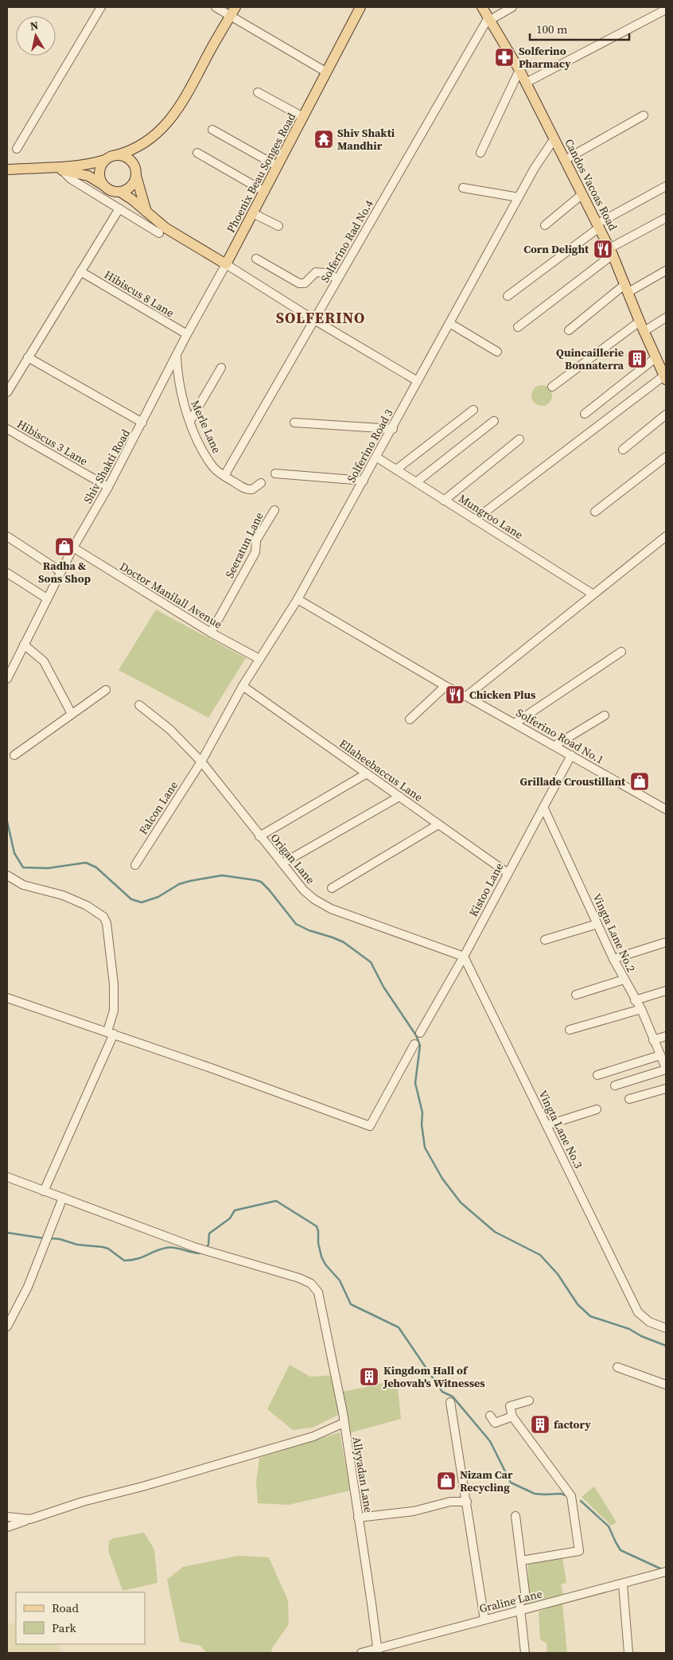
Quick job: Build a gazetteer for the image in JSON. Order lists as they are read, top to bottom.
{
  "streets": {
    "main road": ["Phoenix Beau Songes Road", "Candos Vacoas Road"],
    "street": [
      "Solferino Rad No.4",
      "Hibiscus 8 Lane",
      "Merle Lane",
      "Hibiscus 3 Lane",
      "Solferino Road 3",
      "Shiv Shakti Road",
      "Mungroo Lane",
      "Seeratun Lane",
      "Doctor Manilall Avenue",
      "Solferino Road No.1",
      "Ellaheebaccus Lane",
      "Falcon Lane",
      "Origan Lane",
      "Kistoo Lane",
      "Vingta Lane No.2",
      "Vingta Lane No.3",
      "Allyyadan Lane",
      "Graline Lane"
    ]
  },
  "crossings": [
    ["Phoenix Beau Songes Road", "Shiv Shakti Road"],
    ["Candos Vacoas Road", "Solferino Rad No.4"],
    ["Candos Vacoas Road", "Solferino Road 3"],
    ["Solferino Rad No.4", "Merle Lane"],
    ["Hibiscus 8 Lane", "Shiv Shakti Road"],
    ["Merle Lane", "Shiv Shakti Road"],
    ["Hibiscus 3 Lane", "Shiv Shakti Road"],
    ["Solferino Road 3", "Mungroo Lane"],
    ["Solferino Road 3", "Doctor Manilall Avenue"],
    ["Solferino Road 3", "Solferino Road No.1"],
    ["Solferino Road 3", "Ellaheebaccus Lane"],
    ["Solferino Road 3", "Falcon Lane"],
    ["Solferino Road 3", "Origan Lane"],
    ["Shiv Shakti Road", "Doctor Manilall Avenue"],
    ["Seeratun Lane", "Doctor Manilall Avenue"],
    ["Solferino Road No.1", "Kistoo Lane"],
    ["Ellaheebaccus Lane", "Kistoo Lane"],
    ["Falcon Lane", "Origan Lane"],
    ["Origan Lane", "Kistoo Lane"],
    ["Origan Lane", "Vingta Lane No.3"],
    ["Kistoo Lane", "Vingta Lane No.2"],
    ["Kistoo Lane", "Vingta Lane No.3"],
    ["Allyyadan Lane", "Graline Lane"]
  ],
  "districts": ["SOLFERINO"],
  "places": {
    "pharmacy": ["Solferino Pharmacy"],
    "temple": ["Shiv Shakti Mandhir"],
    "restaurant": ["Corn Delight", "Chicken Plus"],
    "building": ["Quincaillerie Bonnaterra", "Kingdom Hall of Jehovah's Witnesses", "factory"],
    "shop": ["Radha & Sons Shop", "Grillade Croustillant", "Nizam Car Recycling"]
  },
  "legend": ["Road", "Park"],
  "scale_bar": "100 m",
  "north": "top"
}
